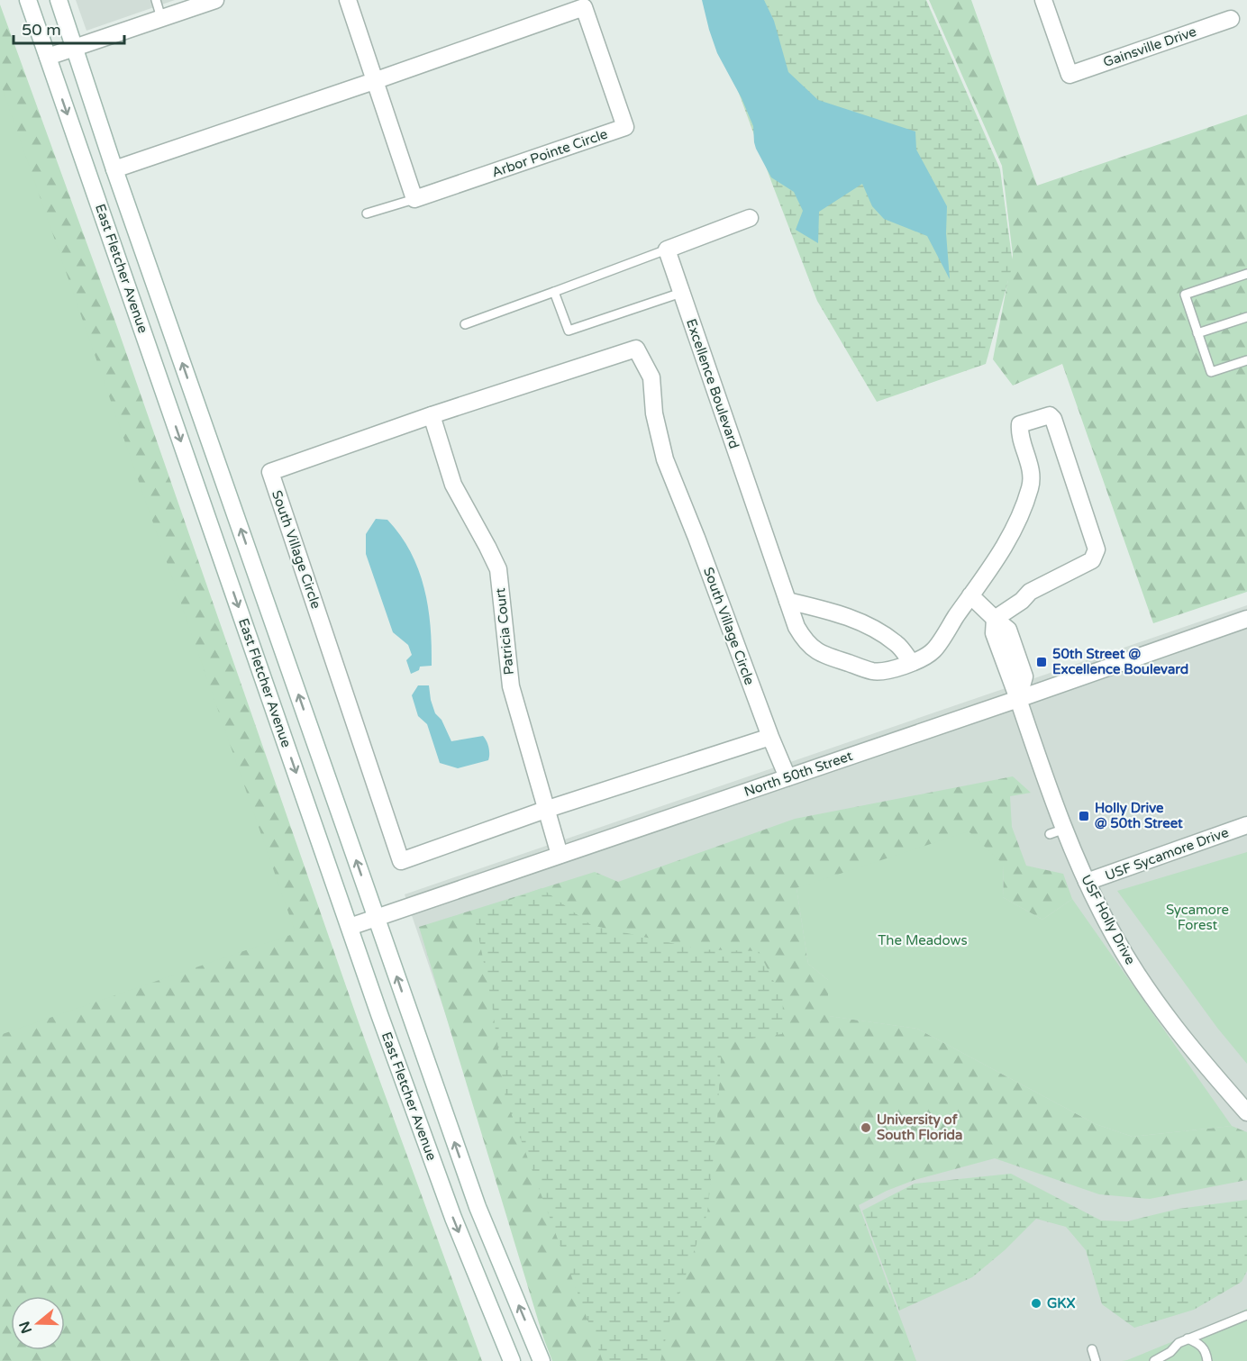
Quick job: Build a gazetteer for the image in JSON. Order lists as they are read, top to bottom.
{
  "streets": {
    "street": [
      "Gainsville Drive",
      "Arbor Pointe Circle",
      "East Fletcher Avenue",
      "Excellence Boulevard",
      "South Village Circle",
      "Patricia Court",
      "North 50th Street",
      "USF Sycamore Drive",
      "USF Holly Drive"
    ]
  },
  "crossings": [
    ["Arbor Pointe Circle", "East Fletcher Avenue"],
    ["East Fletcher Avenue", "North 50th Street"],
    ["South Village Circle", "Patricia Court"],
    ["South Village Circle", "North 50th Street"],
    ["Patricia Court", "North 50th Street"],
    ["North 50th Street", "USF Holly Drive"],
    ["USF Sycamore Drive", "USF Holly Drive"]
  ],
  "parks": ["Sycamore Forest", "The Meadows"],
  "places": {
    "transit": ["50th Street @ Excellence Boulevard", "Holly Drive @ 50th Street"],
    "other": ["University of South Florida", "GKX"]
  },
  "scale_bar": "50 m",
  "north": "left"
}
